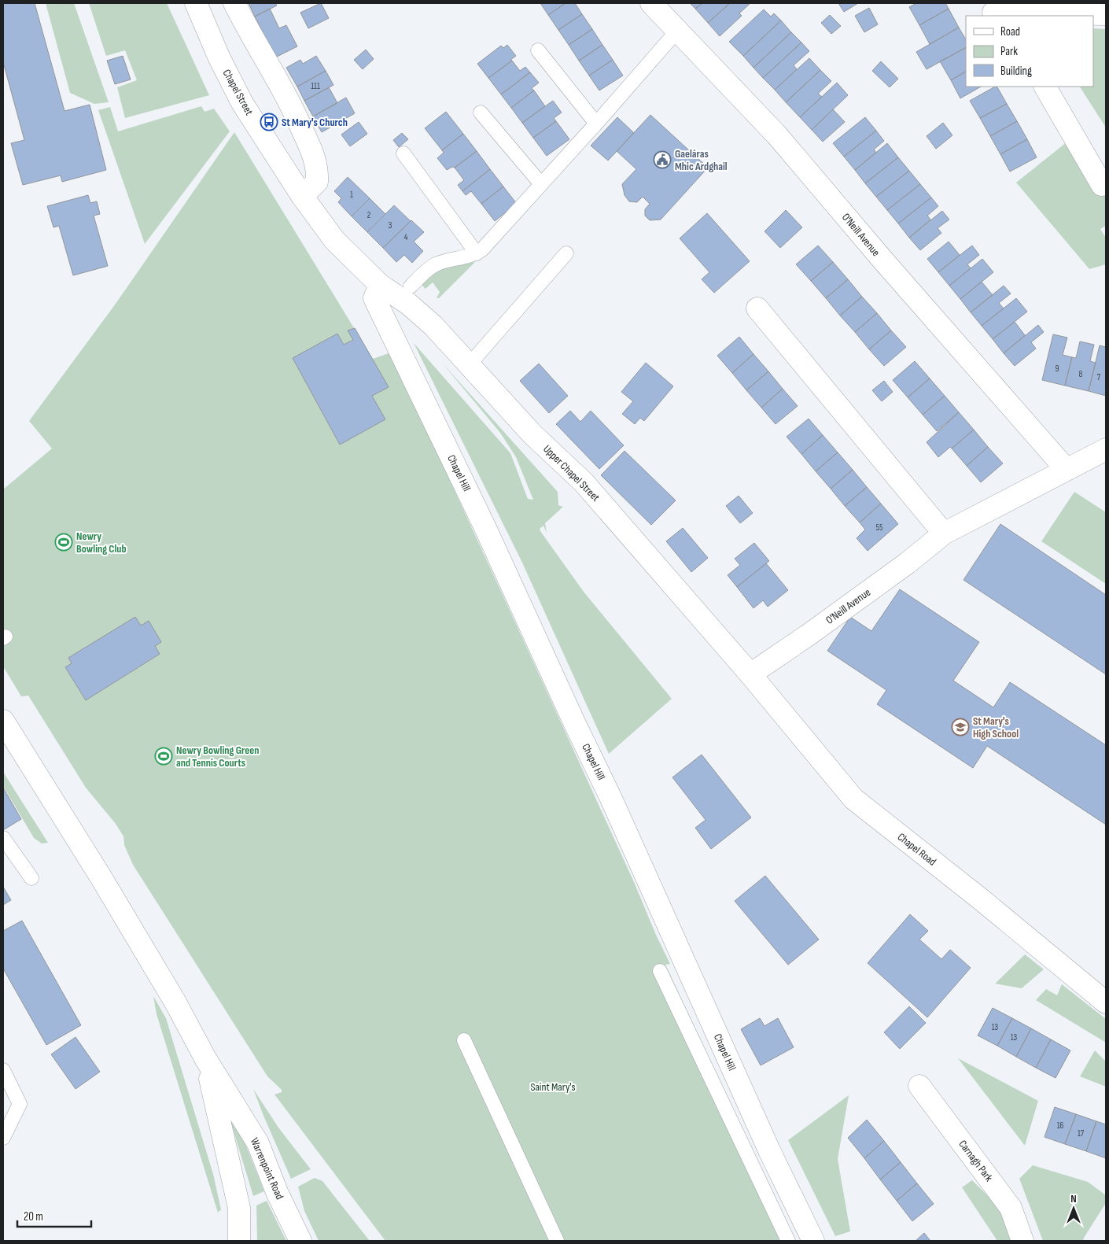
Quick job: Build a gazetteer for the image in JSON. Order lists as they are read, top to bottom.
{
  "streets": {
    "main road": [
      "Chapel Street",
      "O'Neill Avenue",
      "Chapel Hill",
      "Upper Chapel Street",
      "Chapel Road",
      "Carnagh Park",
      "Warrenpoint Road"
    ]
  },
  "crossings": [
    ["Chapel Street", "Chapel Hill"],
    ["Chapel Street", "Upper Chapel Street"],
    ["O'Neill Avenue", "Upper Chapel Street"],
    ["O'Neill Avenue", "Chapel Road"],
    ["Chapel Hill", "Upper Chapel Street"],
    ["Upper Chapel Street", "Chapel Road"]
  ],
  "parks": ["Saint Mary's"],
  "places": {
    "bus stop": ["St Mary's Church"],
    "public building": ["Gaeláras Mhic Ardghail"],
    "sports": ["Newry Bowling Club", "Newry Bowling Green and Tennis Courts"],
    "school or university": ["St Mary's High School"]
  },
  "house_numbers": [
    "111",
    "1",
    "2",
    "3",
    "4",
    "9",
    "8",
    "7",
    "55",
    "13",
    "13",
    "16",
    "17"
  ],
  "legend": ["Road", "Park", "Building"],
  "scale_bar": "20 m",
  "north": "top"
}
